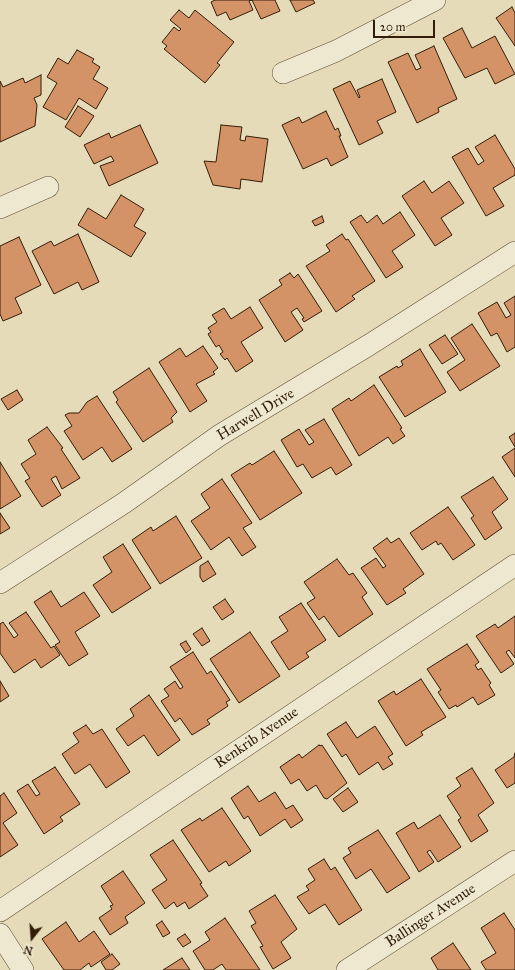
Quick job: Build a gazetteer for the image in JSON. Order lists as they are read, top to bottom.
{
  "streets": {
    "street": ["Harwell Drive", "Renkrib Avenue", "Ballinger Avenue"]
  },
  "scale_bar": "20 m",
  "north": "bottom"
}
